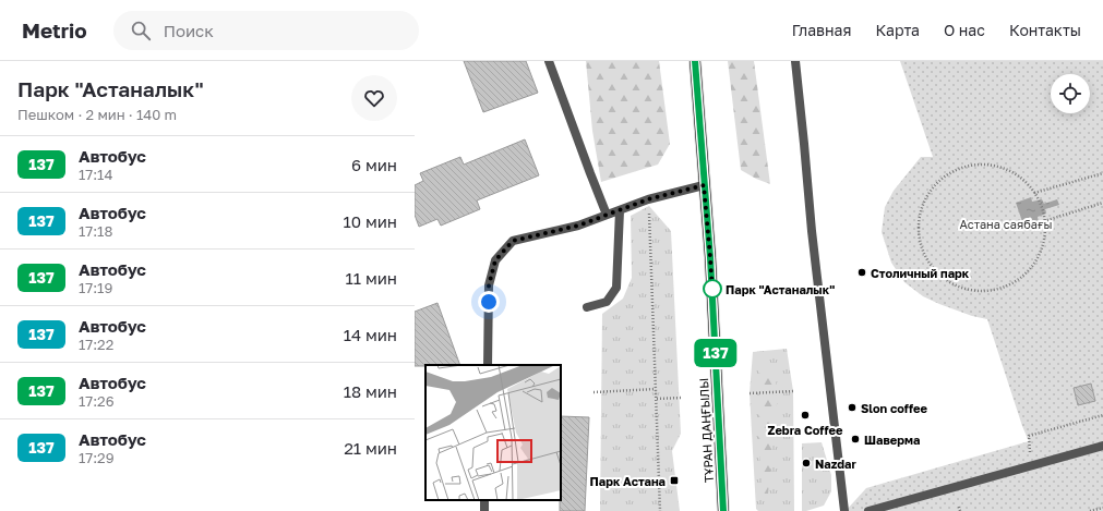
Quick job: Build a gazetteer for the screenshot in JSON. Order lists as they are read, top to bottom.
{
  "streets": {
    "main road": ["ТҰРАН ДАҢҒЫЛЫ"]
  },
  "parks": ["Астана саябағы"],
  "places": {
    "other": [
      "Столичный парк",
      "Парк \"Астаналык\"",
      "Slon coffee",
      "Zebra Coffee",
      "Шаверма",
      "Nazdar"
    ],
    "transit": ["Парк Астана"]
  },
  "lines": ["bus line 137"],
  "page": {
    "header": "Metrio",
    "search": "Поиск",
    "nav": [
      "Главная",
      "Карта",
      "О нас",
      "Контакты"
    ],
    "heading": ["Парк \"Астаналык\"", "Пешком · 2 мин · 140 m"],
    "on_map": "137",
    "list": [
      {
        "mark": "137",
        "name": "Автобус",
        "note": "17:14",
        "value": "6 мин"
      },
      {
        "mark": "137",
        "name": "Автобус",
        "note": "17:18",
        "value": "10 мин"
      },
      {
        "mark": "137",
        "name": "Автобус",
        "note": "17:19",
        "value": "11 мин"
      },
      {
        "mark": "137",
        "name": "Автобус",
        "note": "17:22",
        "value": "14 мин"
      },
      {
        "mark": "137",
        "name": "Автобус",
        "note": "17:26",
        "value": "18 мин"
      },
      {
        "mark": "137",
        "name": "Автобус",
        "note": "17:29",
        "value": "21 мин"
      }
    ]
  }
}
